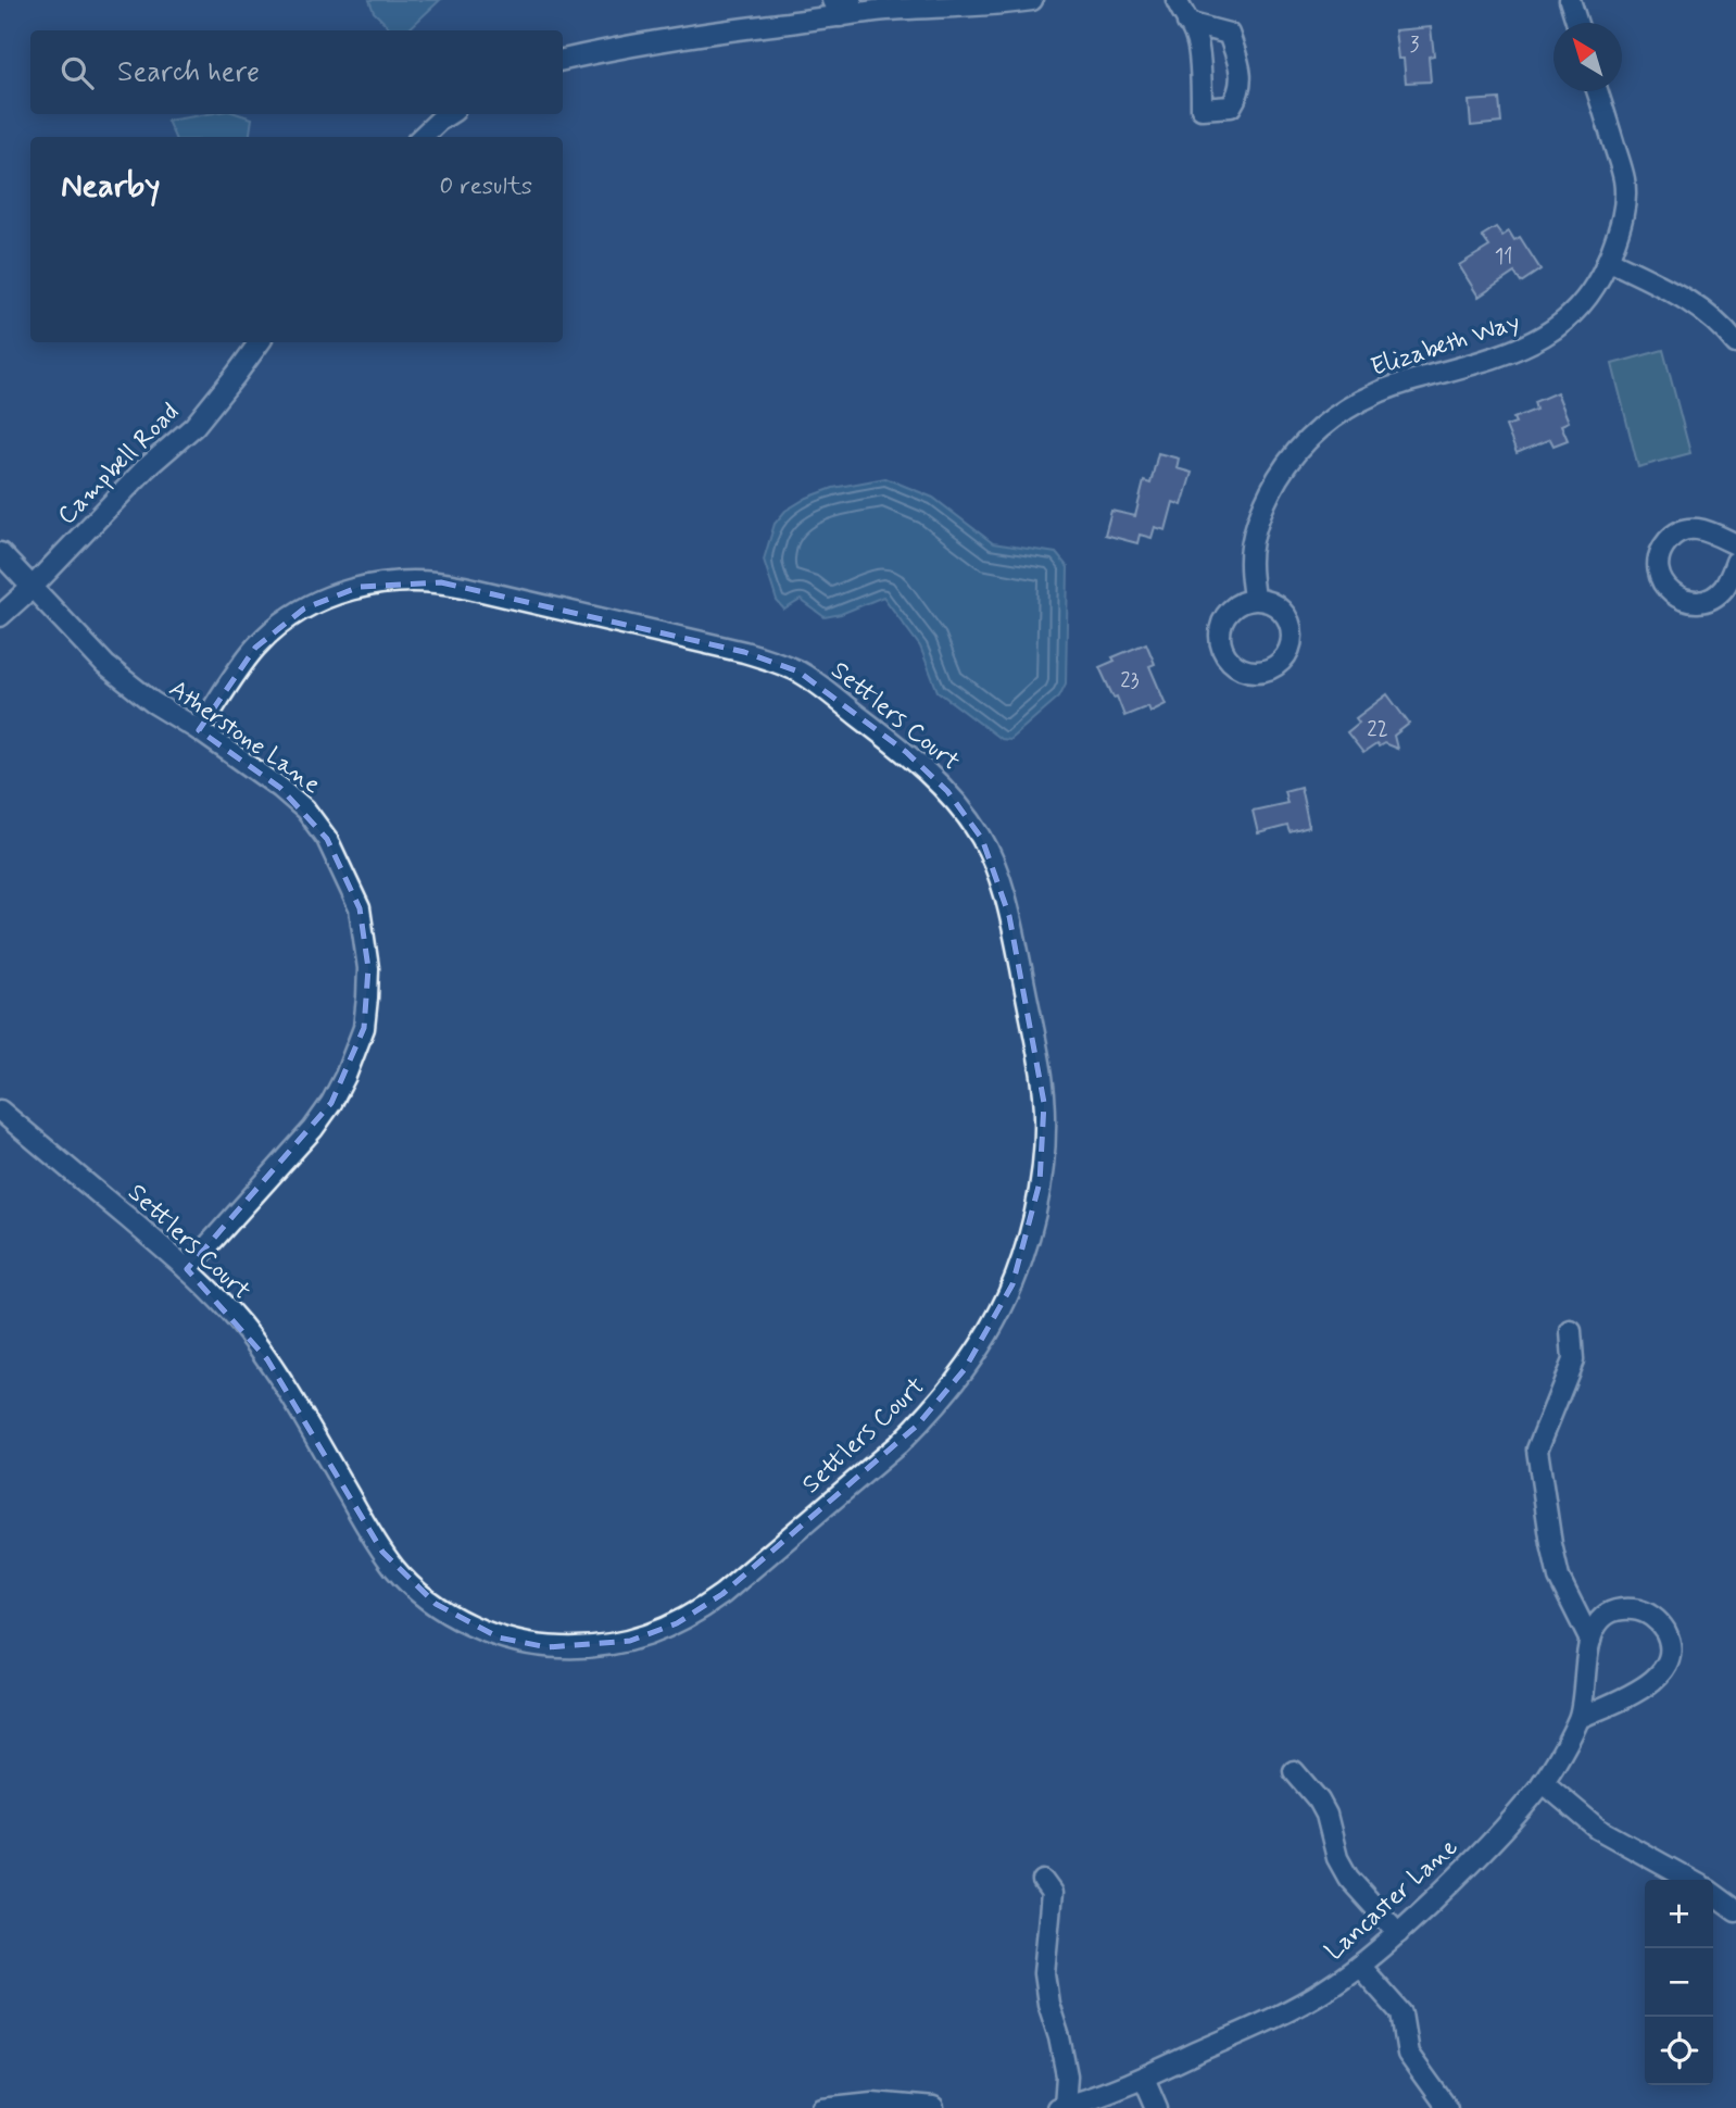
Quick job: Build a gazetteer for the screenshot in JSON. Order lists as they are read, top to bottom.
{
  "streets": {
    "street": [
      "Elizabeth Way",
      "Campbell Road",
      "Settlers Court",
      "Atherstone Lane",
      "Lancaster Lane"
    ]
  },
  "crossings": [
    ["Campbell Road", "Atherstone Lane"],
    ["Settlers Court", "Atherstone Lane"]
  ],
  "house_numbers": [
    "3",
    "11",
    "23",
    "22"
  ],
  "north": "top left",
  "page": {
    "search": "Search here",
    "heading": ["Nearby", "0 results"],
    "map_buttons": ["+", "−"]
  }
}
